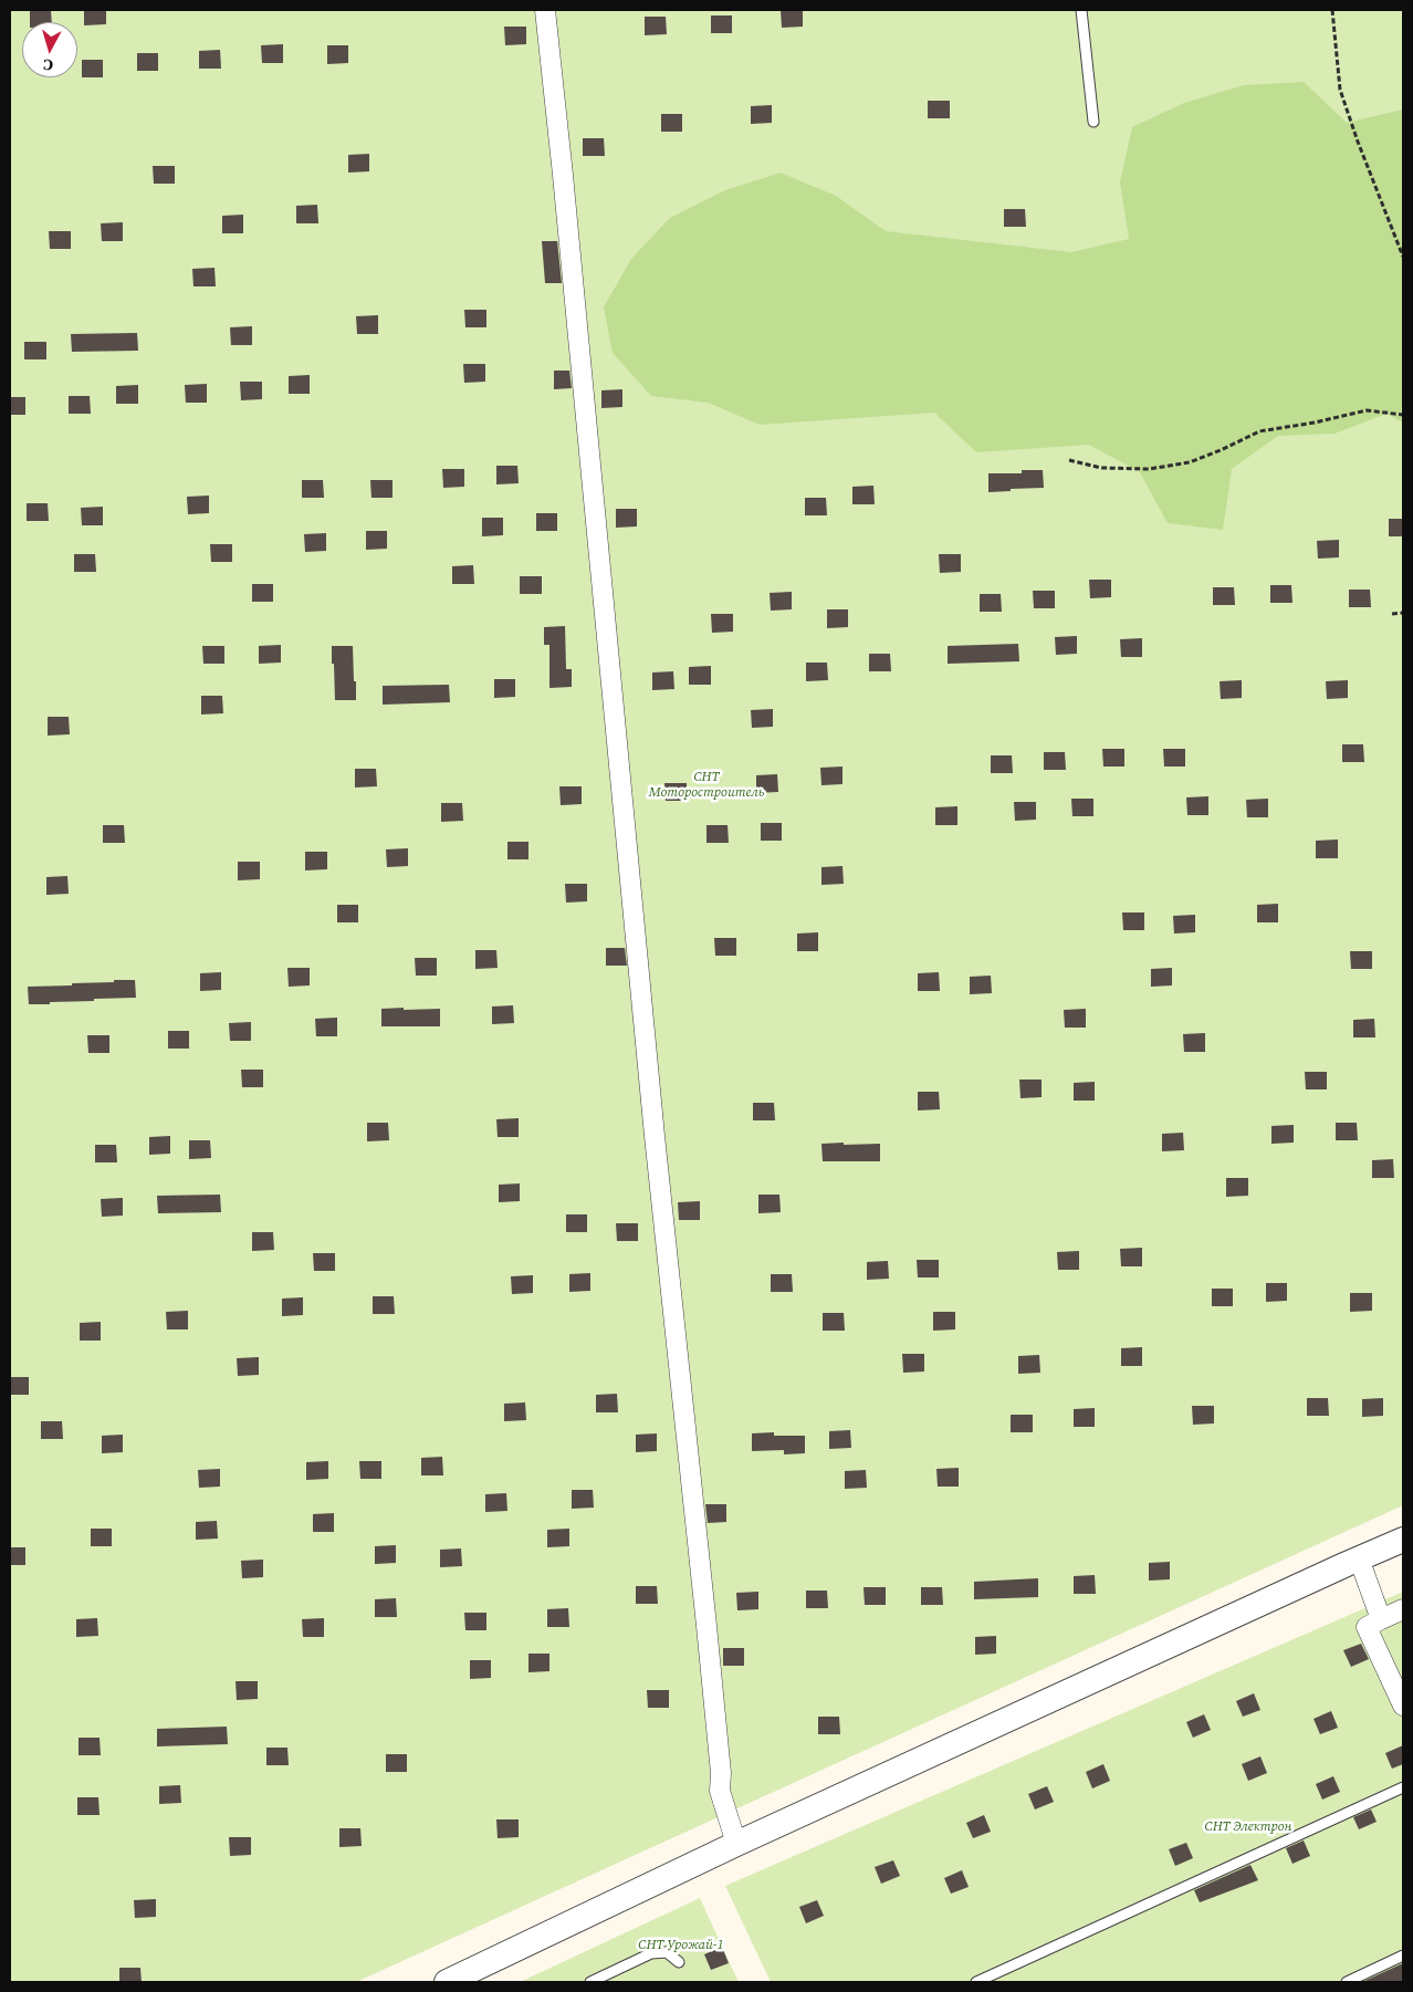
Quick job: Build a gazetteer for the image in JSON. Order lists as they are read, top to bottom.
{
  "parks": ["СНТ Моторостроитель", "СНТ Электрон", "СНТ Урожай-1"],
  "north": "bottom"
}
